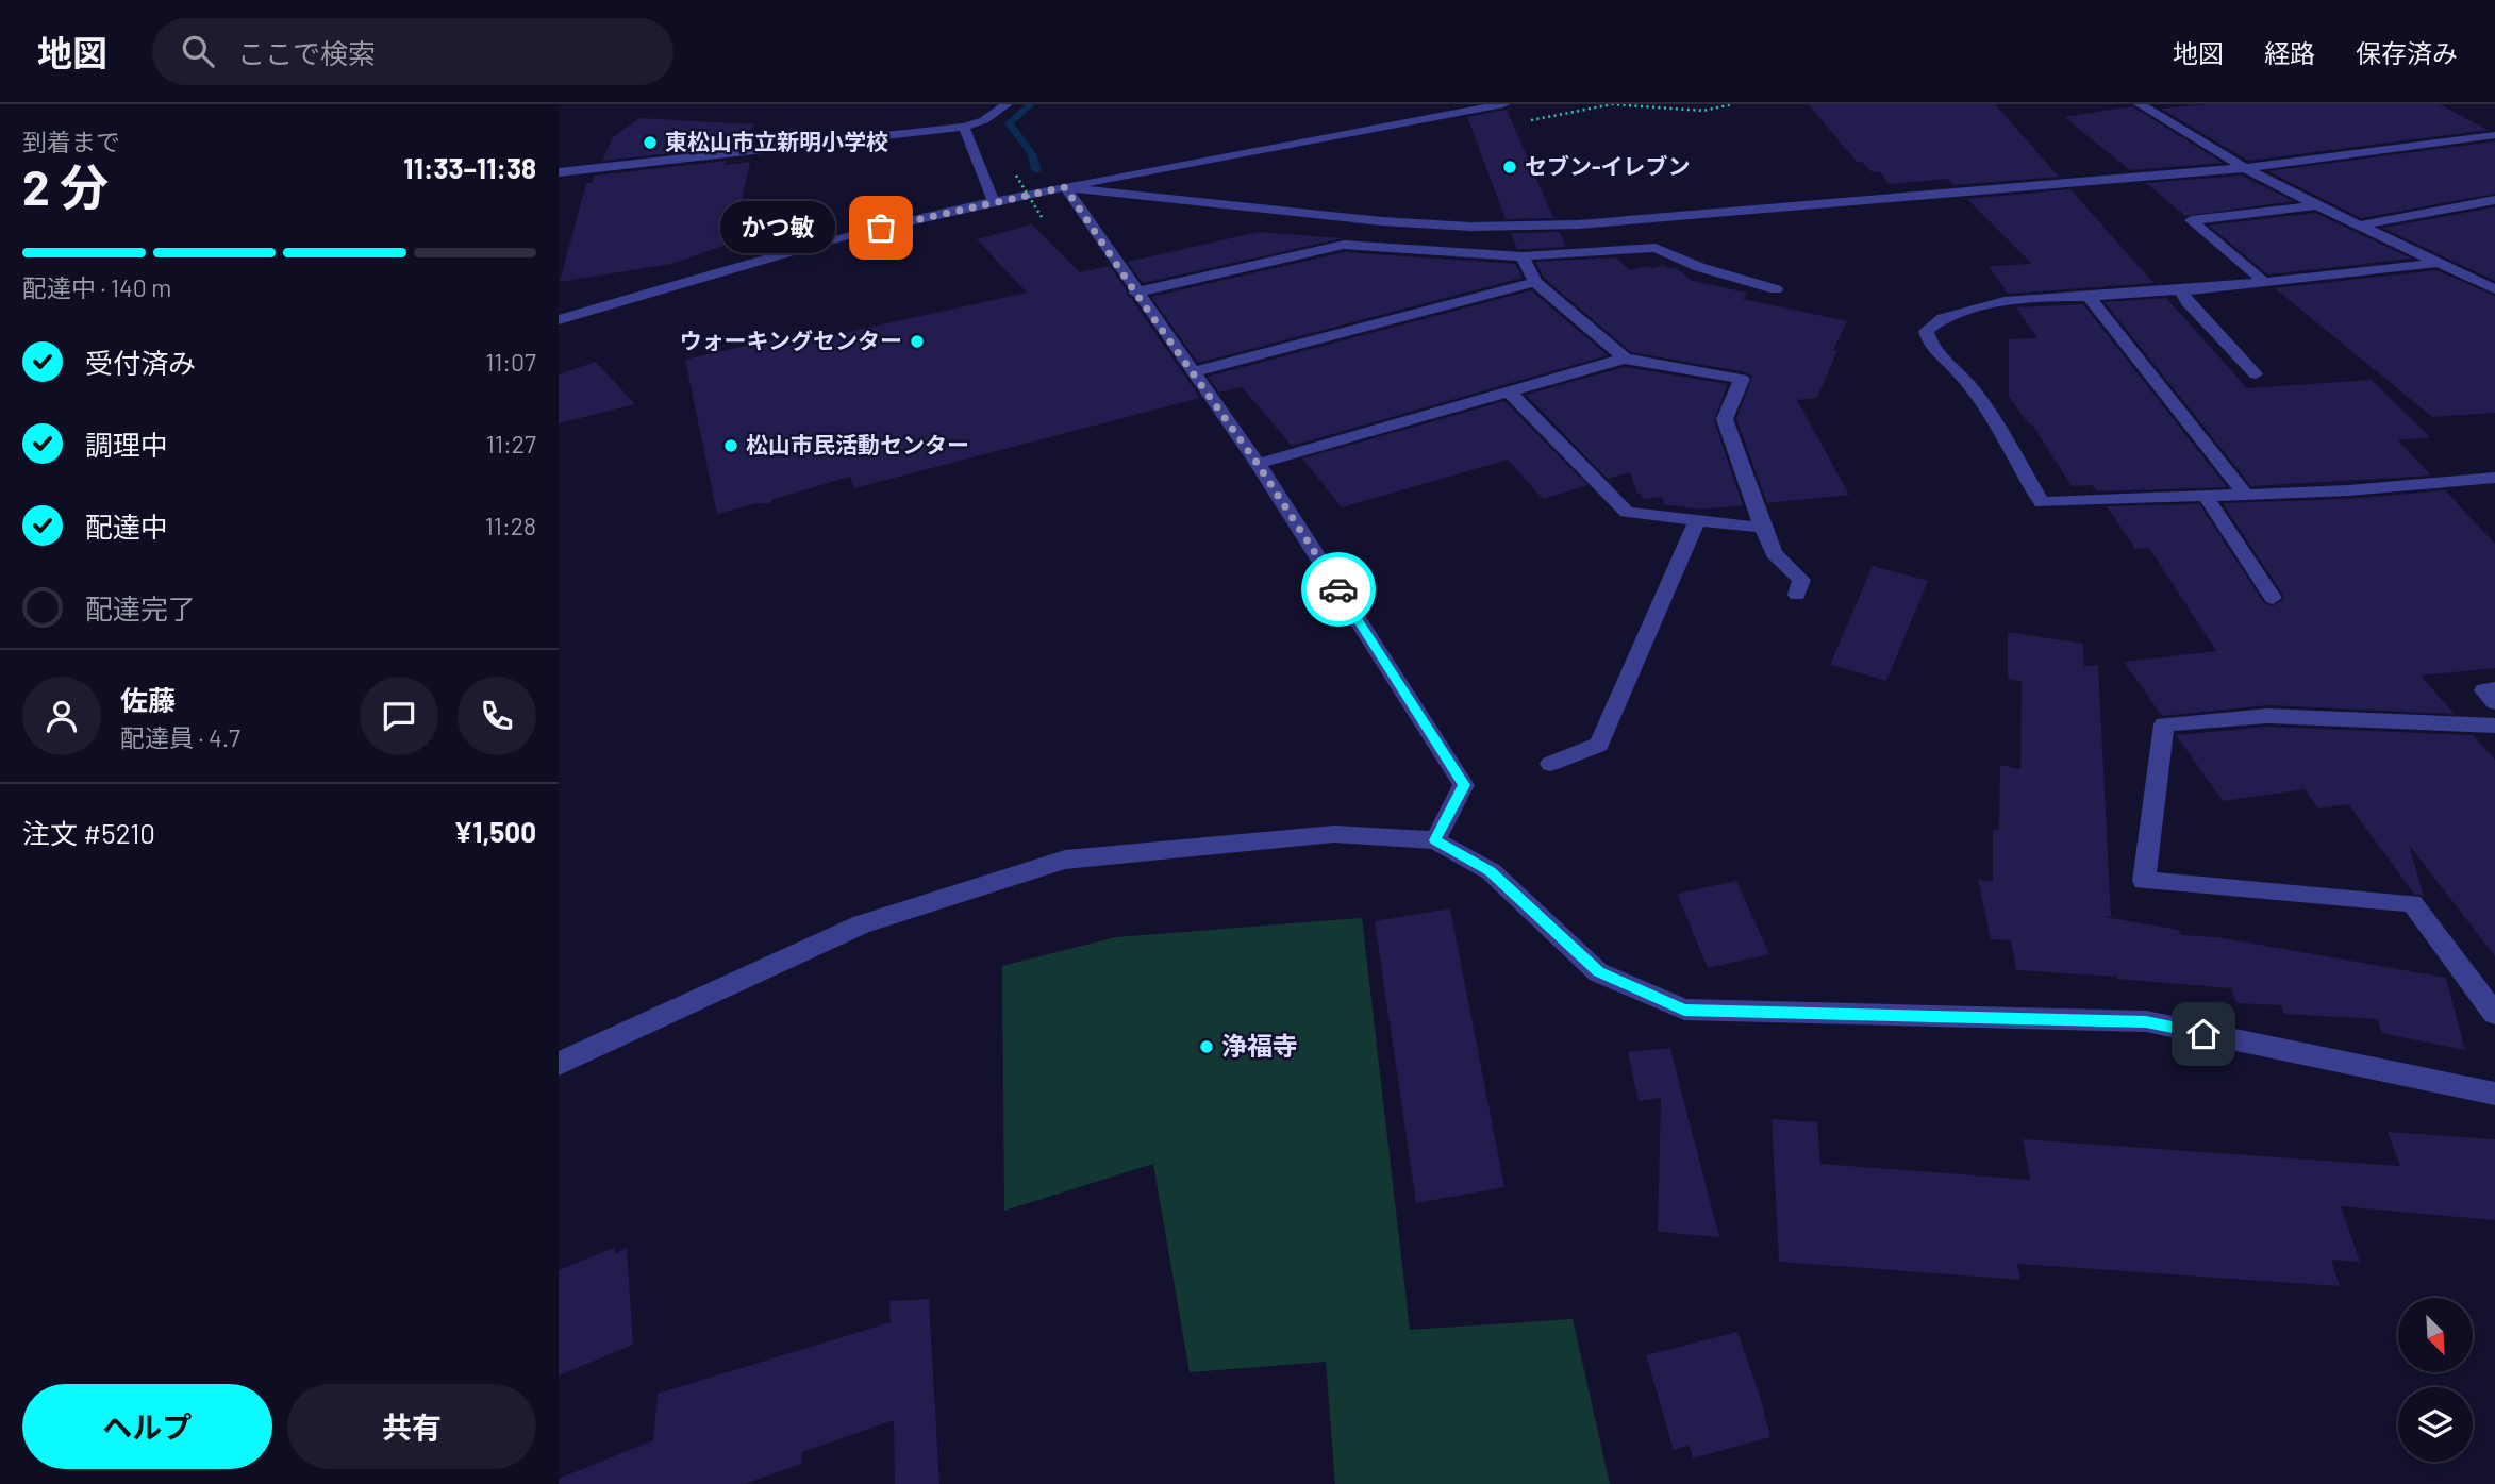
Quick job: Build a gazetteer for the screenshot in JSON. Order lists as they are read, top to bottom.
{
  "places": [
    "東松山市立新明小学校",
    "セブン-イレブン",
    "かつ敏",
    "ウォーキングセンター",
    "松山市民活動センター",
    "浄福寺"
  ],
  "north": "bottom right",
  "page": {
    "header": "地図",
    "search": "ここで検索",
    "nav": ["地図", "経路", "保存済み"],
    "heading": ["2 分", "到着まで", "11:33–11:38"],
    "panel": [
      "佐藤",
      "配達員 · 4.7",
      "注文 #5210",
      "¥1,500"
    ],
    "bubble": "かつ敏",
    "bar": "配達中 · 140 m",
    "list": [
      ["受付済み", "11:07"],
      ["調理中", "11:27"],
      ["配達中", "11:28"],
      "配達完了"
    ],
    "buttons": ["ヘルプ", "共有"]
  }
}
